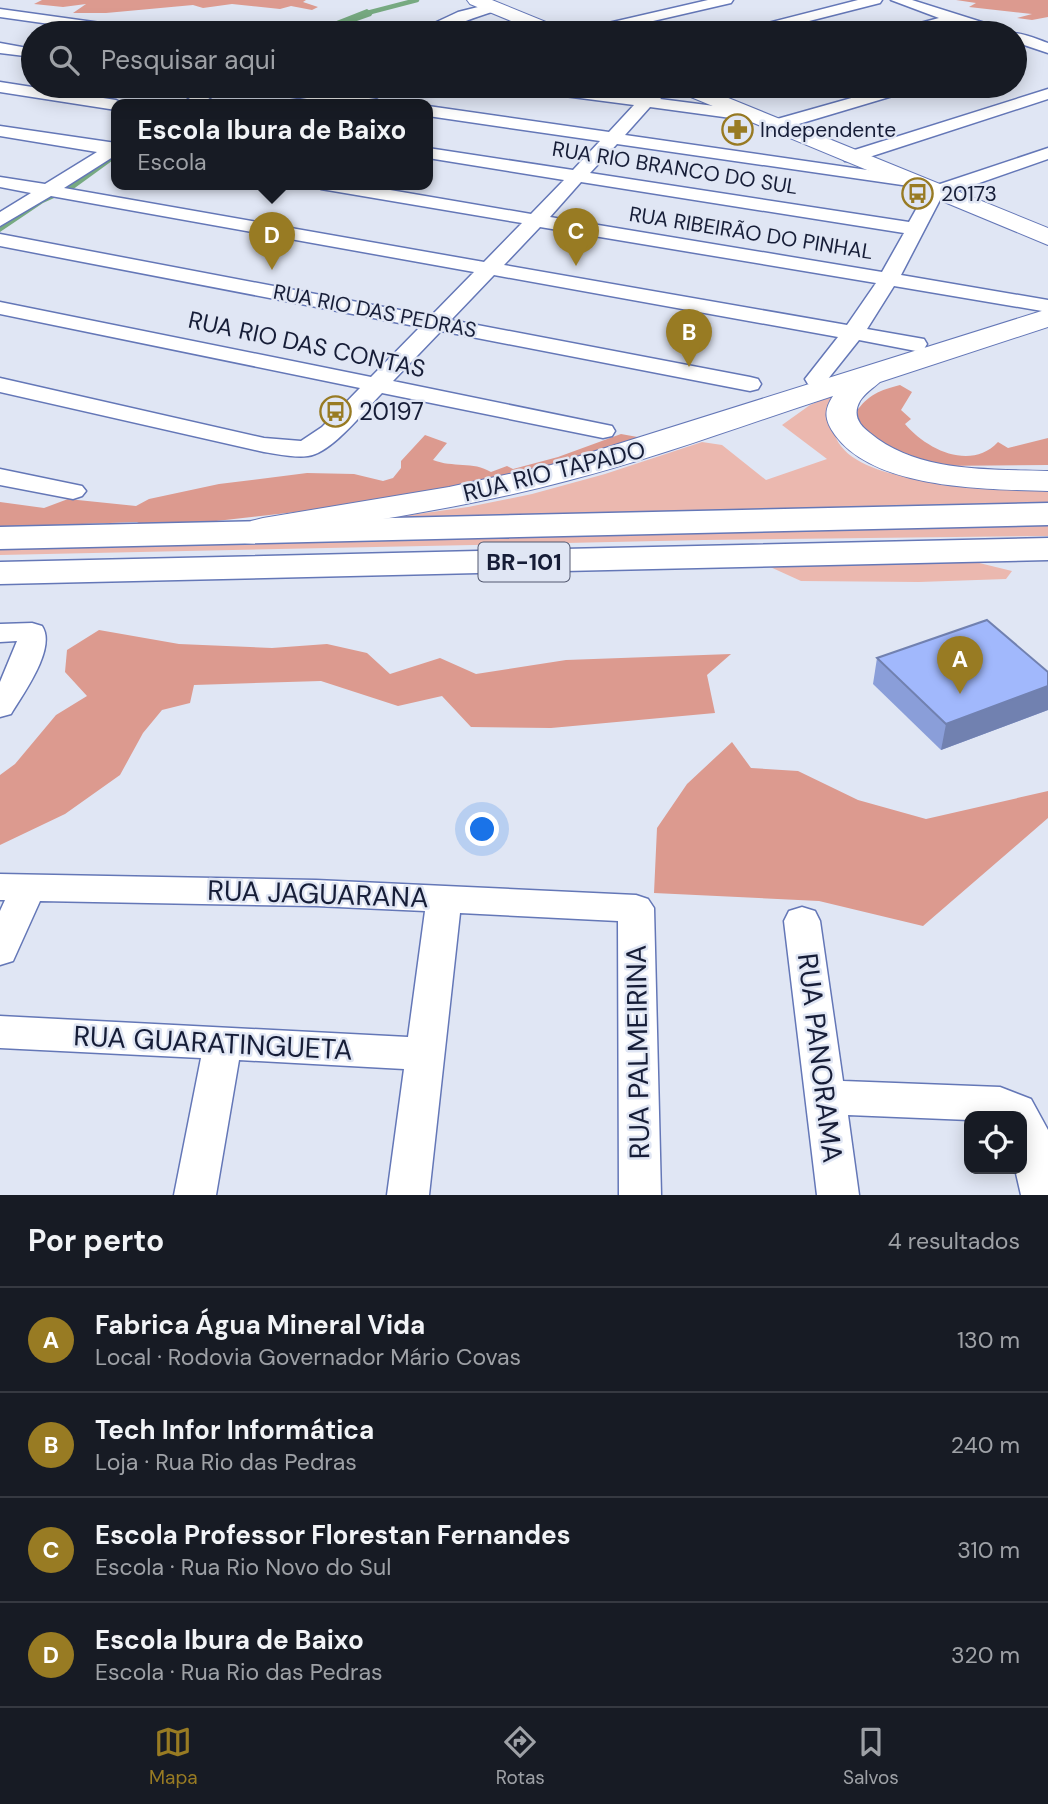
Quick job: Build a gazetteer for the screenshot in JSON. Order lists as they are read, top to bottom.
{
  "streets": {
    "highway": ["BR-101"],
    "main road": ["RUA RIO TAPADO"],
    "street": [
      "RUA RIO BRANCO DO SUL",
      "RUA RIBEIRÃO DO PINHAL",
      "RUA RIO DAS PEDRAS",
      "RUA RIO DAS CONTAS",
      "RUA JAGUARANA",
      "RUA GUARATINGUETA",
      "RUA PALMEIRINA",
      "RUA PANORAMA"
    ]
  },
  "crossings": [
    ["RUA RIO TAPADO", "BR-101"],
    ["RUA JAGUARANA", "RUA PALMEIRINA"]
  ],
  "places": {
    "pharmacy": ["Independente"],
    "bus stop": ["20173", "20197"]
  },
  "page": {
    "search": "Pesquisar aqui",
    "popup": ["Escola Ibura de Baixo", "Escola"],
    "pins": [
      "C",
      "D",
      "B",
      "A"
    ],
    "heading": ["Por perto", "4 resultados"],
    "list": [
      {
        "mark": "A",
        "name": "Fabrica Água Mineral Vida",
        "note": "Local · Rodovia Governador Mário Covas",
        "value": "130 m"
      },
      {
        "mark": "B",
        "name": "Tech Infor Informática",
        "note": "Loja · Rua Rio das Pedras",
        "value": "240 m"
      },
      {
        "mark": "C",
        "name": "Escola Professor Florestan Fernandes",
        "note": "Escola · Rua Rio Novo do Sul",
        "value": "310 m"
      },
      {
        "mark": "D",
        "name": "Escola Ibura de Baixo",
        "note": "Escola · Rua Rio das Pedras",
        "value": "320 m"
      }
    ],
    "nav": ["Mapa", "Rotas", "Salvos"]
  }
}
